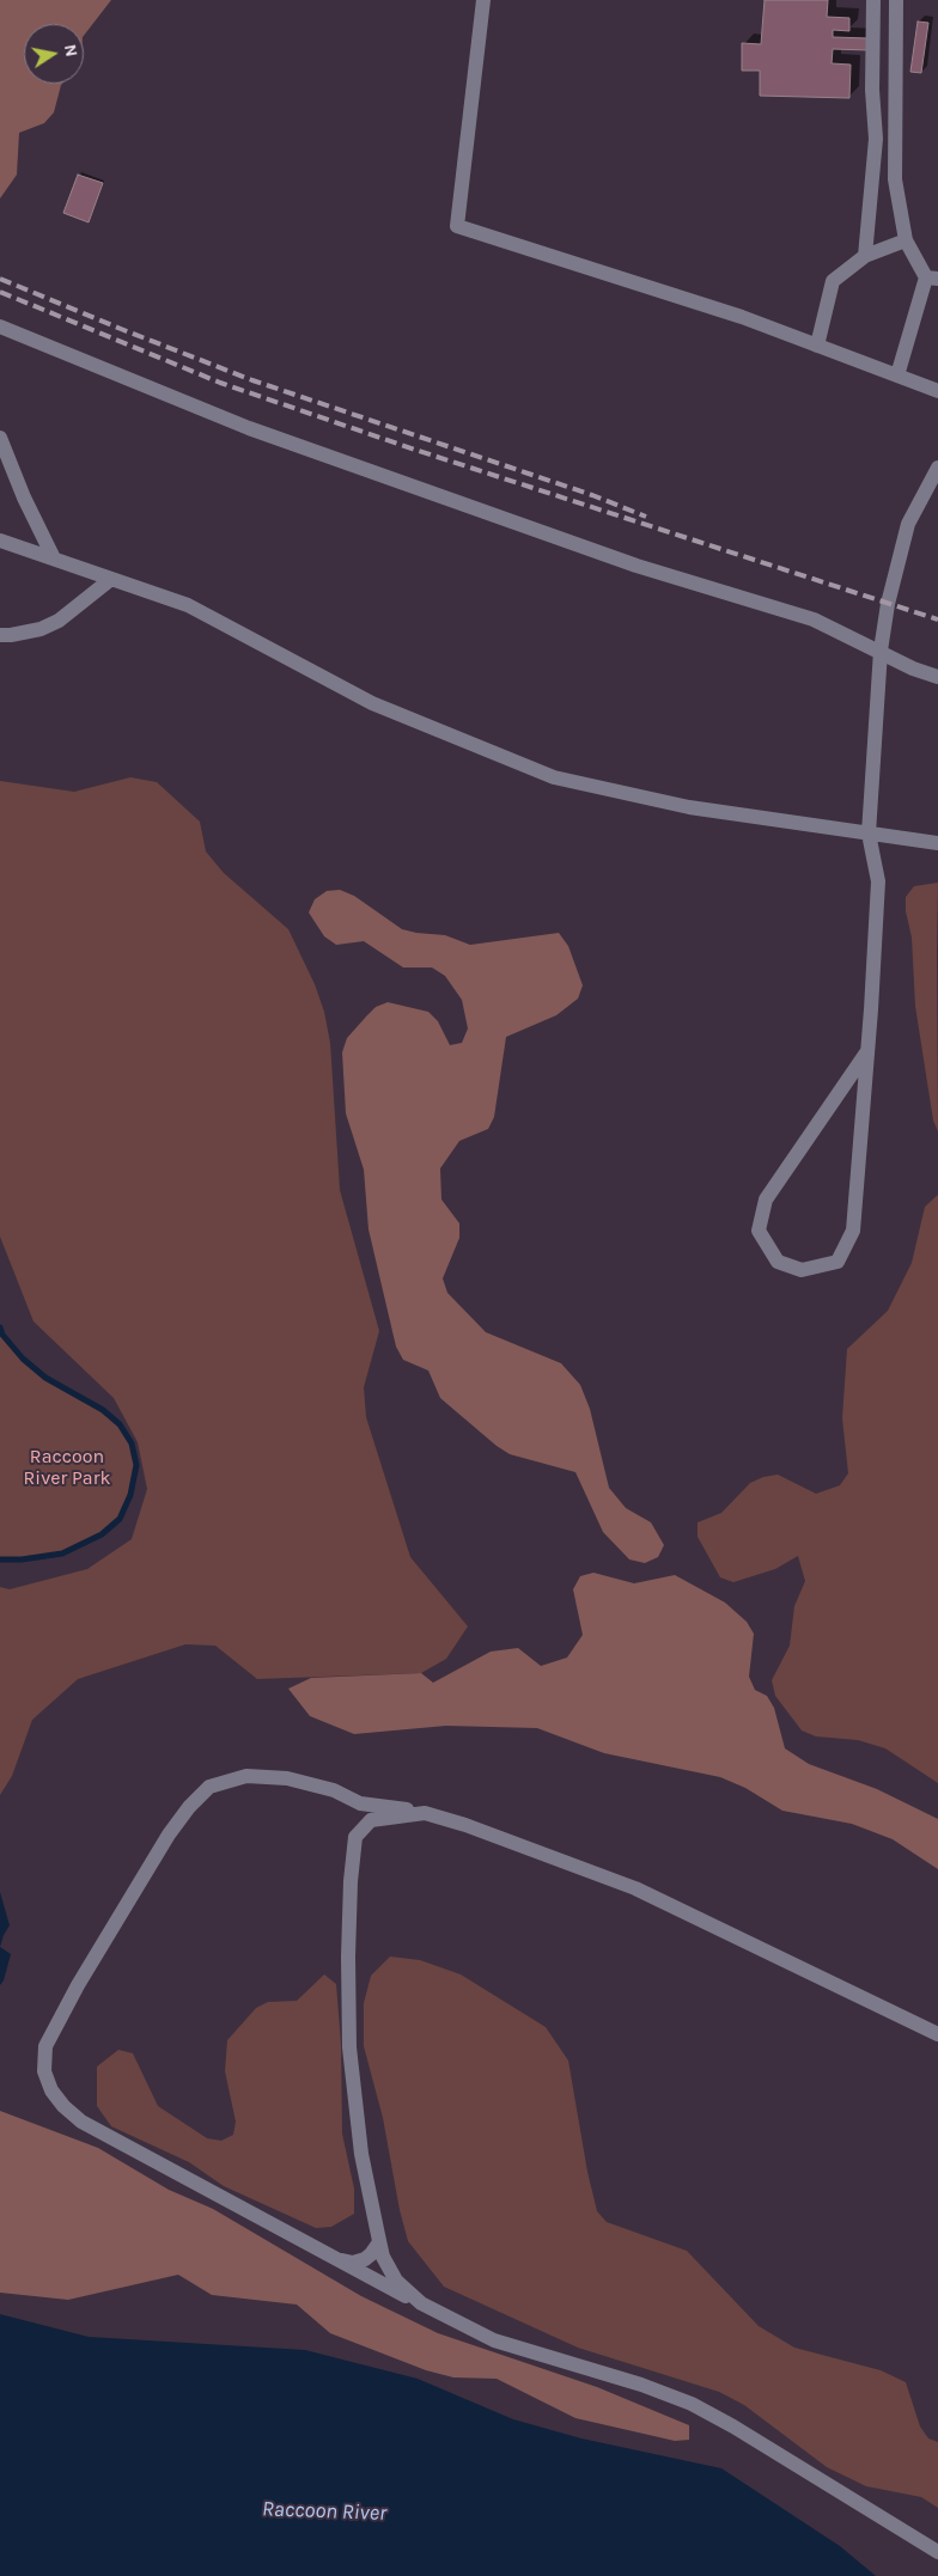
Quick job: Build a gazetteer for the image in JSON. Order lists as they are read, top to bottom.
{
  "water": ["Raccoon River"],
  "parks": ["Raccoon River Park"],
  "north": "right"
}
